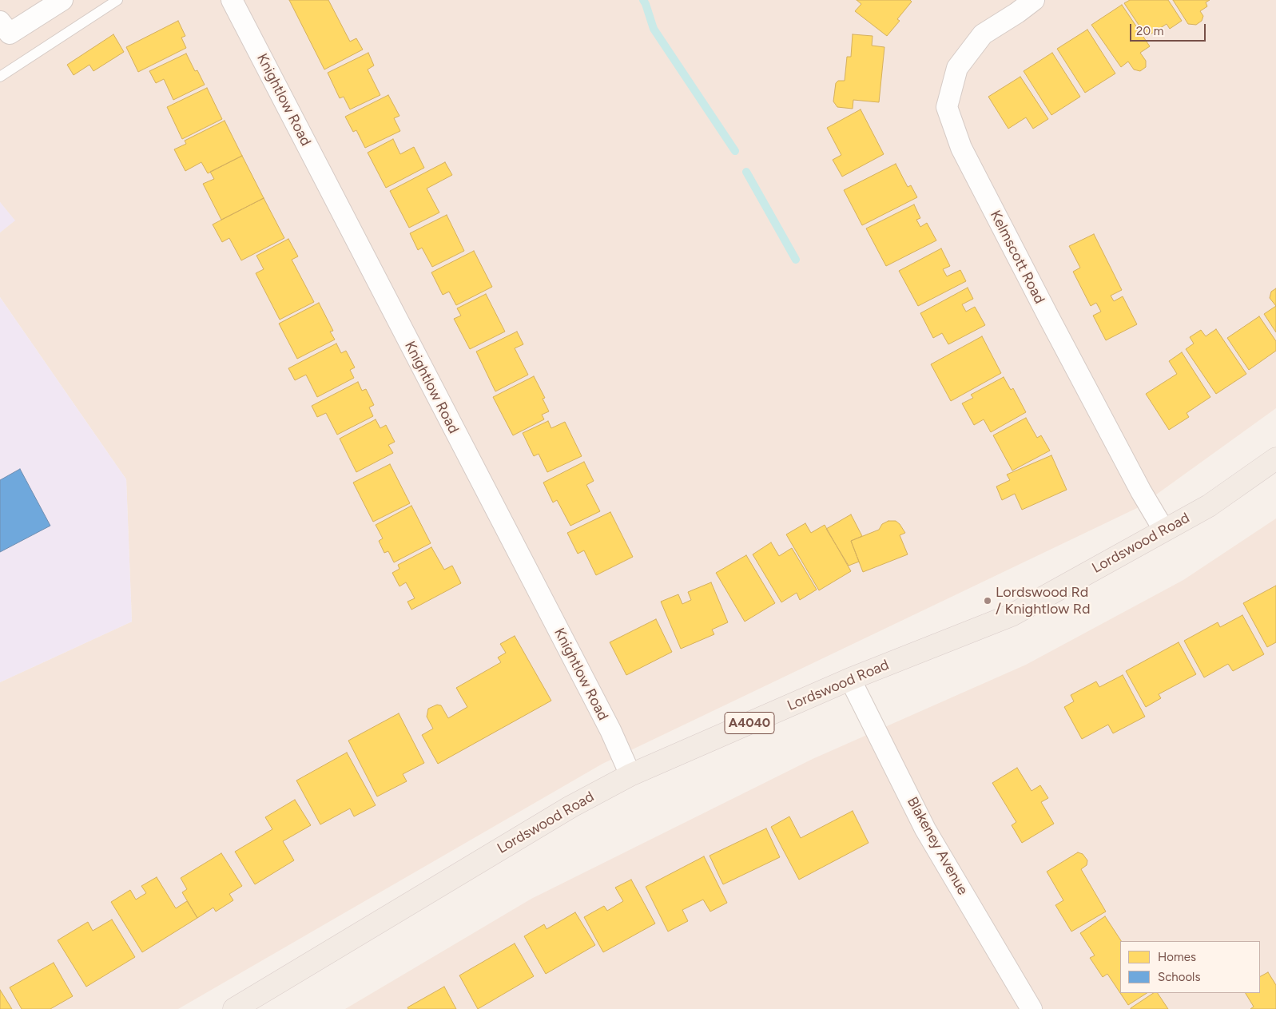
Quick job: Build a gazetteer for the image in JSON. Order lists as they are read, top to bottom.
{
  "streets": {
    "main road": ["Lordswood Road", "A4040"],
    "street": ["Knightlow Road", "Kelmscott Road", "Blakeney Avenue"]
  },
  "crossings": [
    ["Knightlow Road", "Lordswood Road"],
    ["Kelmscott Road", "Lordswood Road"],
    ["Lordswood Road", "Blakeney Avenue"]
  ],
  "places": ["Lordswood Rd / Knightlow Rd"],
  "legend": ["Homes", "Schools"],
  "scale_bar": "20 m"
}
